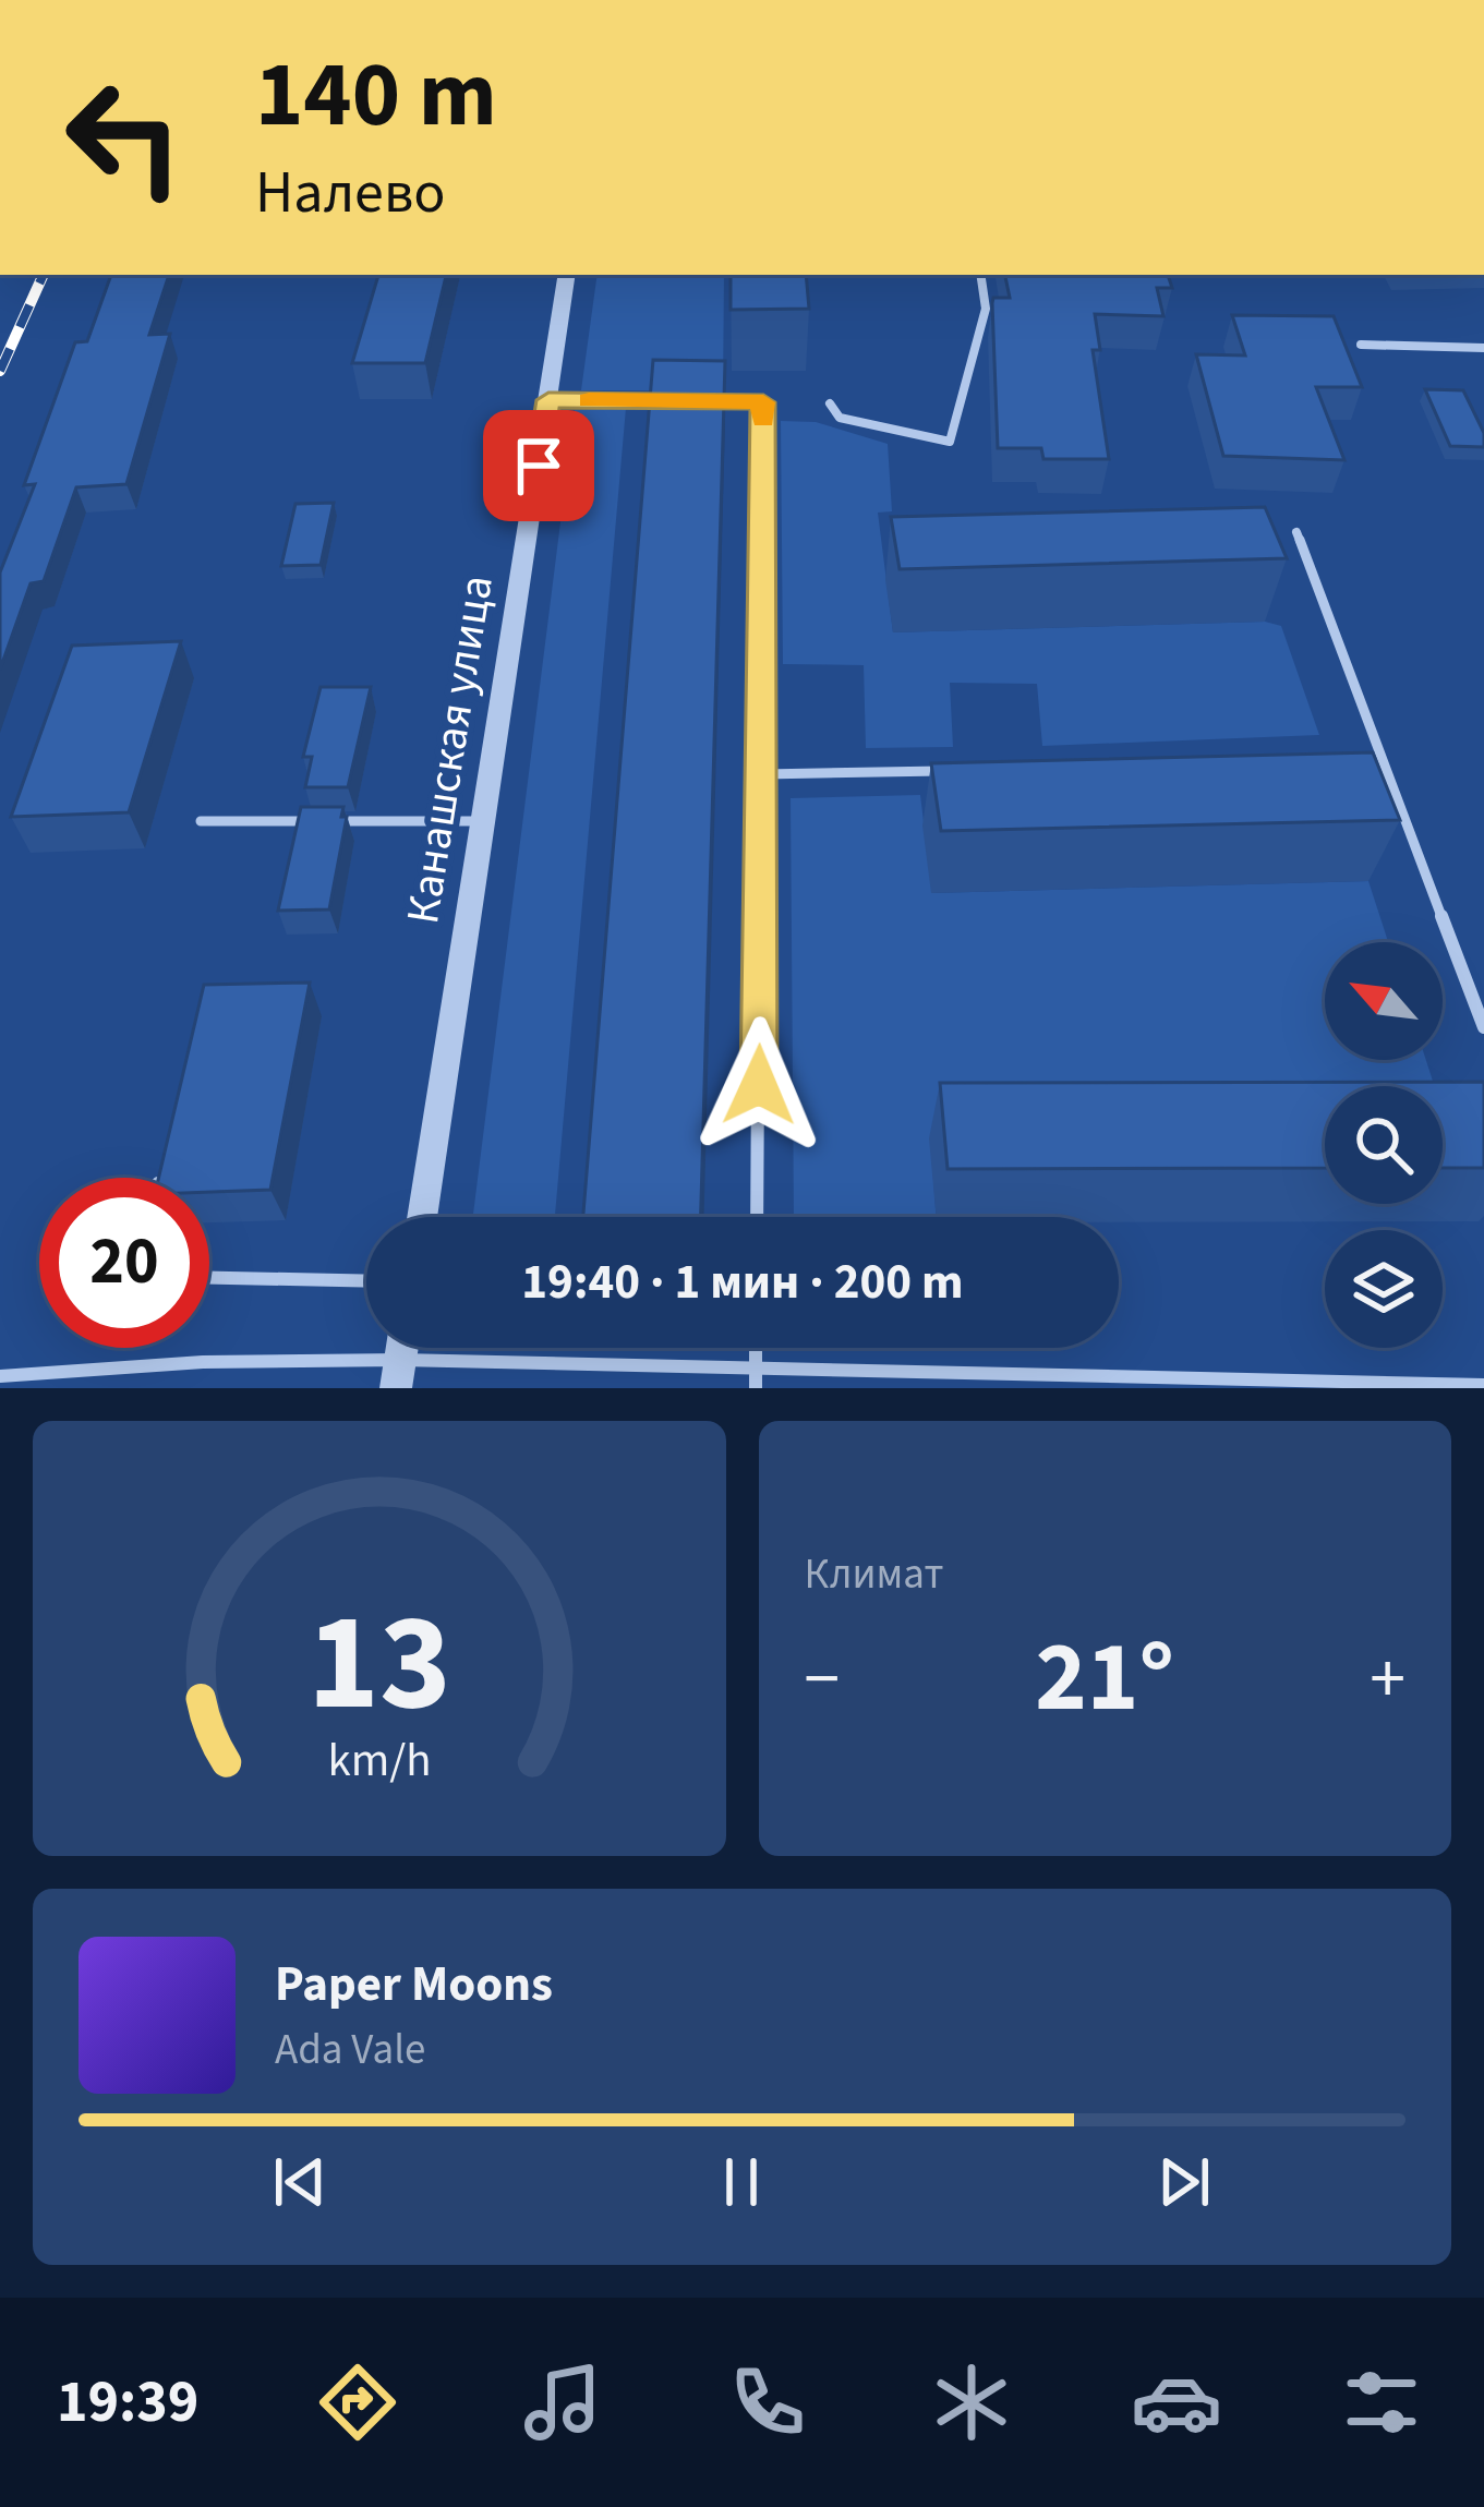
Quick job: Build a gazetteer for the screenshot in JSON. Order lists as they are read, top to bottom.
{
  "streets": {
    "street": ["Канашская улица"]
  },
  "north": "top left",
  "page": {
    "turn": ["140 m", "Налево"],
    "limit": "20",
    "trip": "19:40 · 1 мин · 200 m",
    "tile": "Климат",
    "heat": ["−", "21°", "+"],
    "song": ["Paper Moons", "Ada Vale"],
    "tabs": "19:39",
    "gauge": ["13", "km/h"]
  }
}
